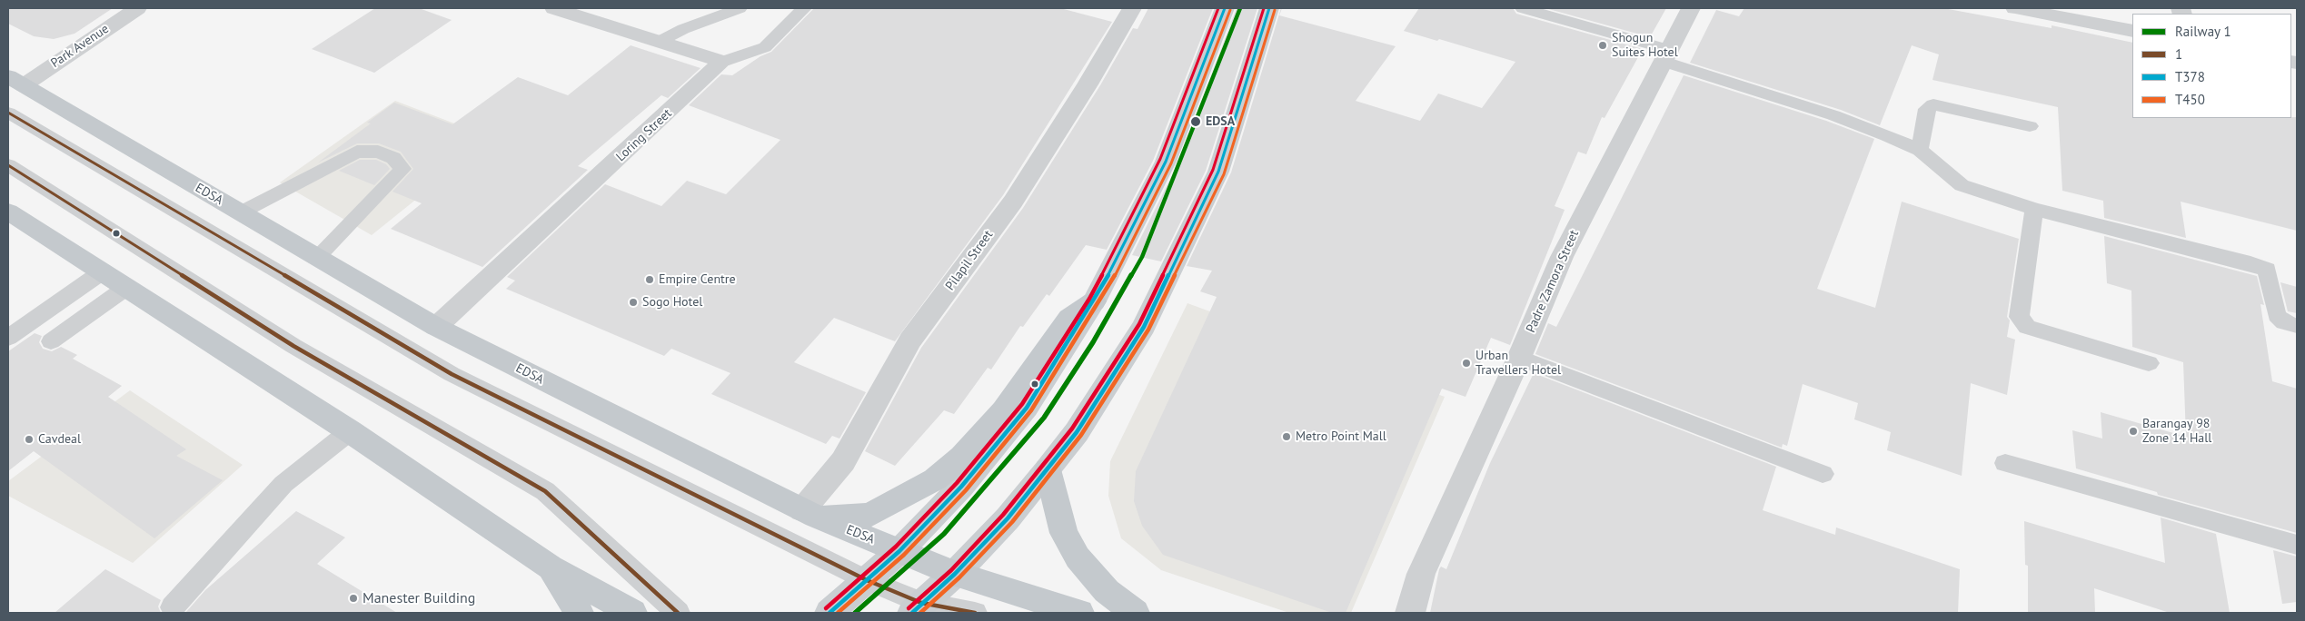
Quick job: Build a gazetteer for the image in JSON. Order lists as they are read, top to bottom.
{
  "streets": {
    "highway": ["EDSA"],
    "street": [
      "Park Avenue",
      "Loring Street",
      "Pilapil Street",
      "Padre Zamora Street"
    ]
  },
  "crossings": [
    ["Park Avenue", "EDSA"],
    ["Loring Street", "EDSA"],
    ["EDSA", "Pilapil Street"]
  ],
  "places": [
    "Shogun Suites Hotel",
    "EDSA",
    "Empire Centre",
    "Sogo Hotel",
    "Urban Travellers Hotel",
    "Barangay 98 Zone 14 Hall",
    "Metro Point Mall",
    "Cavdeal",
    "Manester Building"
  ],
  "lines": [
    "rail line 1",
    "transit line T378",
    "transit line T450",
    "transit line 1"
  ],
  "legend": [
    "Railway 1",
    "1",
    "T378",
    "T450"
  ]
}
